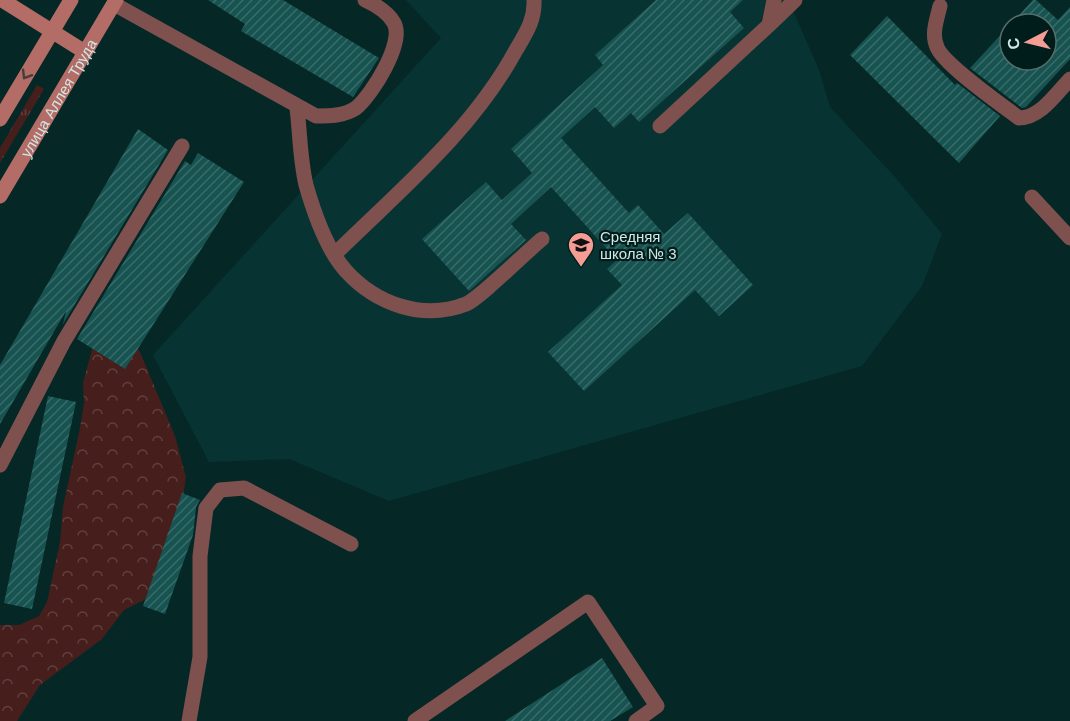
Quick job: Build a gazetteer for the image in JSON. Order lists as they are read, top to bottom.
{
  "streets": {
    "street": ["улица Аллея Труда"]
  },
  "places": {
    "school or university": ["Средняя школа № 3"]
  },
  "north": "left"
}
